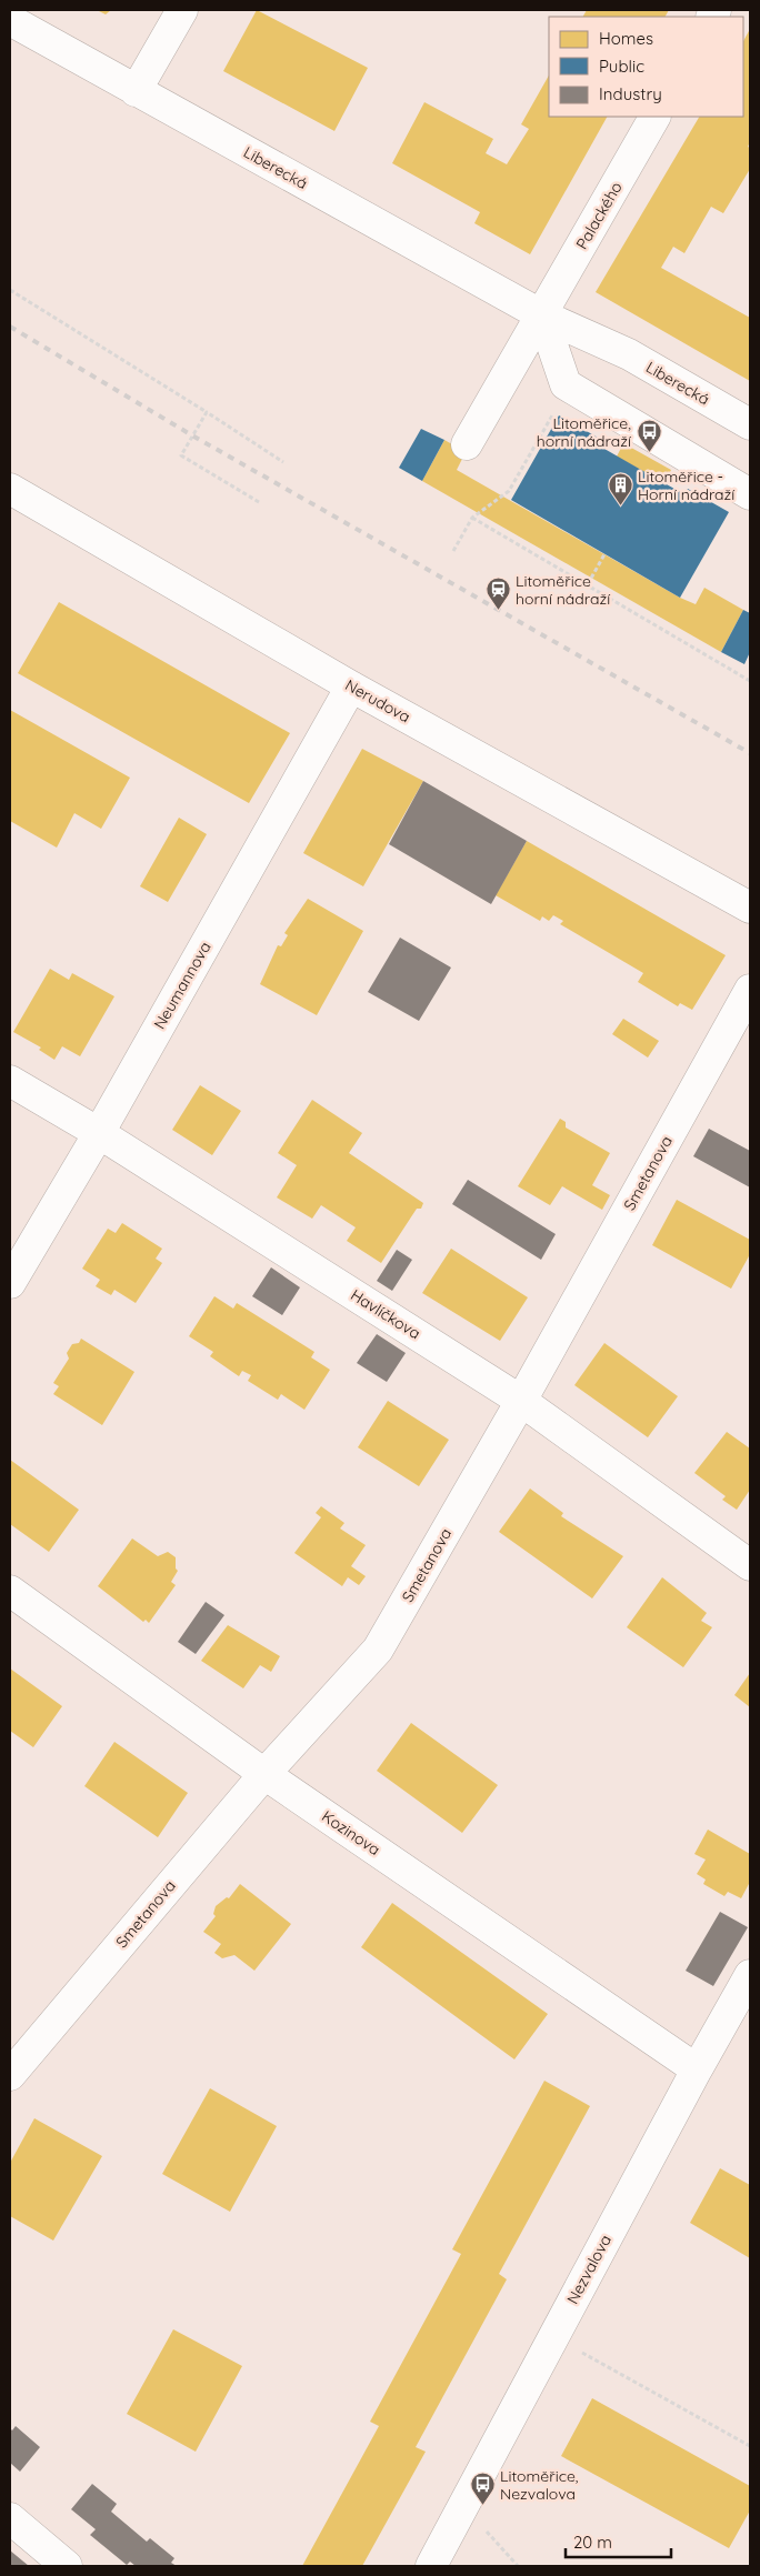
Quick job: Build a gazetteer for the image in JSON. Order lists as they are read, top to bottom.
{
  "streets": {
    "street": [
      "Liberecká",
      "Palackého",
      "Nerudova",
      "Neumannova",
      "Smetanova",
      "Havlíčkova",
      "Kozinova",
      "Nezvalova"
    ]
  },
  "crossings": [
    ["Liberecká", "Palackého"],
    ["Nerudova", "Neumannova"],
    ["Neumannova", "Havlíčkova"],
    ["Smetanova", "Havlíčkova"],
    ["Smetanova", "Kozinova"],
    ["Kozinova", "Nezvalova"]
  ],
  "places": {
    "bus stop": ["Litoměřice, horní nádraží", "Litoměřice, Nezvalova"],
    "building": ["Litoměřice - Horní nádraží"],
    "station": ["Litoměřice horní nádraží"]
  },
  "legend": ["Homes", "Public", "Industry"],
  "scale_bar": "20 m"
}
